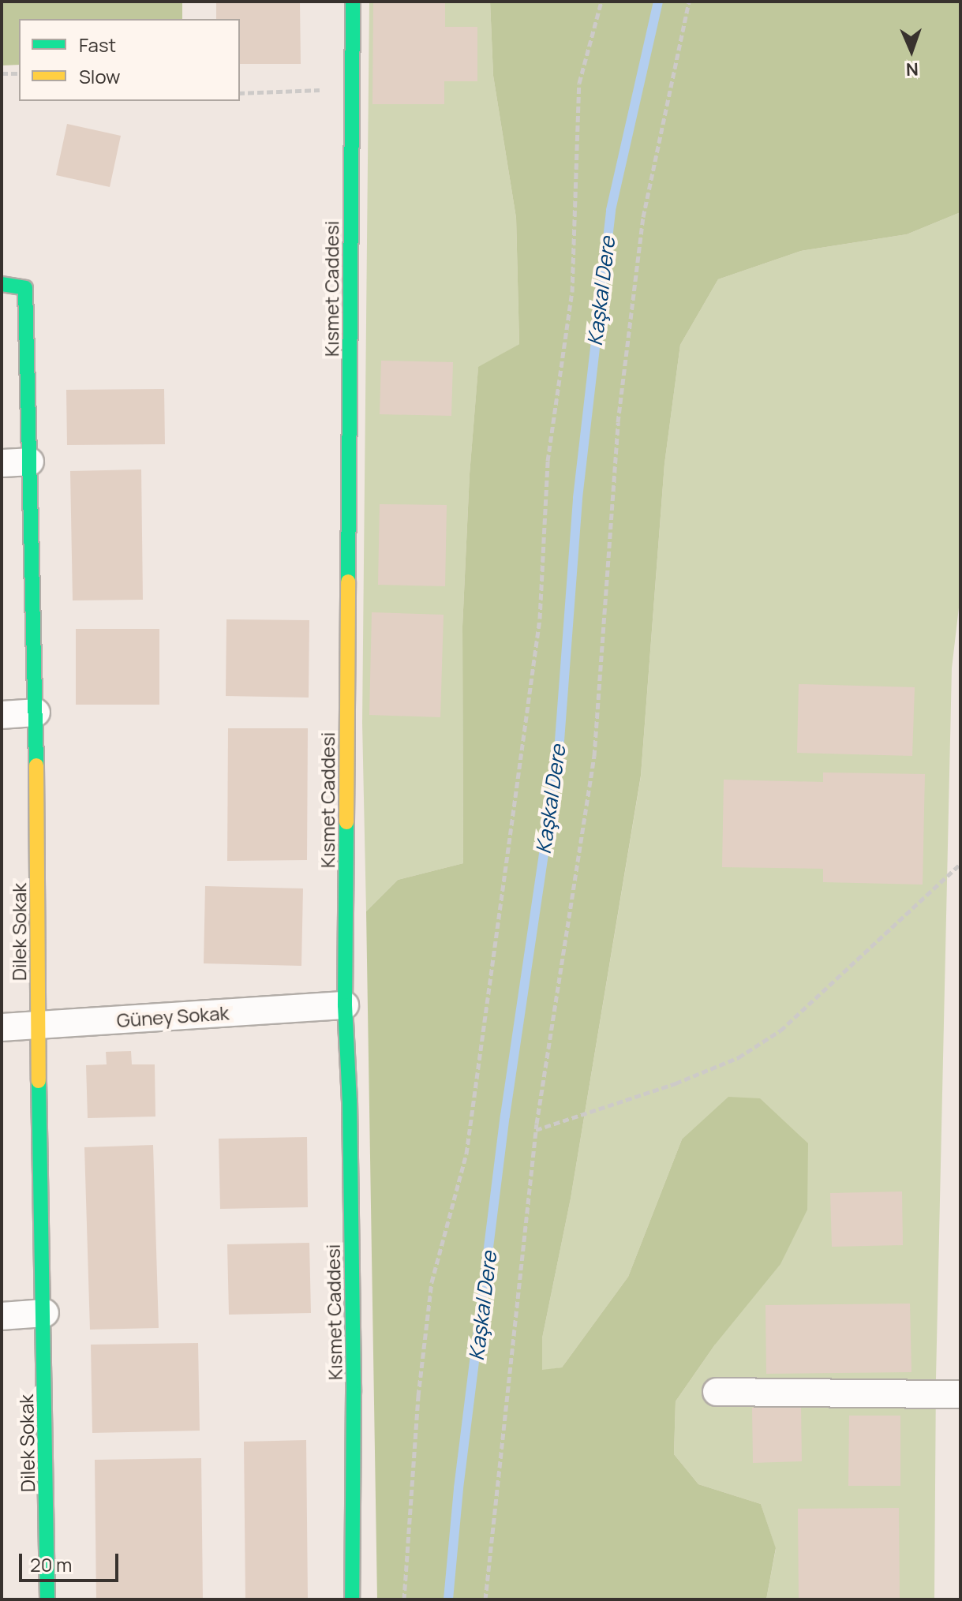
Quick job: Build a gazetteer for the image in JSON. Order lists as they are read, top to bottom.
{
  "streets": {
    "main road": ["Kısmet Caddesi", "Dilek Sokak"],
    "street": ["Güney Sokak"]
  },
  "crossings": [
    ["Kısmet Caddesi", "Güney Sokak"],
    ["Dilek Sokak", "Güney Sokak"]
  ],
  "water": ["Kaşkal Dere"],
  "legend": ["Fast", "Slow"],
  "scale_bar": "20 m",
  "north": "bottom"
}
